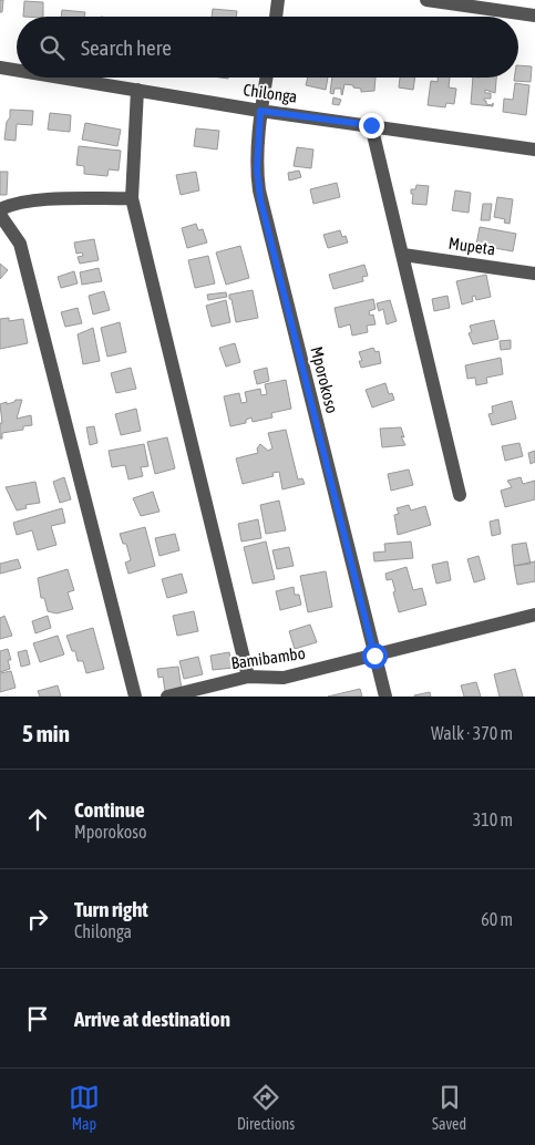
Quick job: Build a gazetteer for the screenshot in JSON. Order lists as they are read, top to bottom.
{
  "streets": {
    "street": [
      "Chilonga",
      "Mupeta",
      "Mporokoso",
      "Bamibambo"
    ]
  },
  "crossings": [
    ["Chilonga", "Mporokoso"],
    ["Mporokoso", "Bamibambo"]
  ],
  "page": {
    "search": "Search here",
    "heading": ["5 min", "Walk · 370 m"],
    "list": [
      ["Continue", "Mporokoso", "310 m"],
      ["Turn right", "Chilonga", "60 m"],
      "Arrive at destination"
    ],
    "nav": ["Map", "Directions", "Saved"]
  }
}
